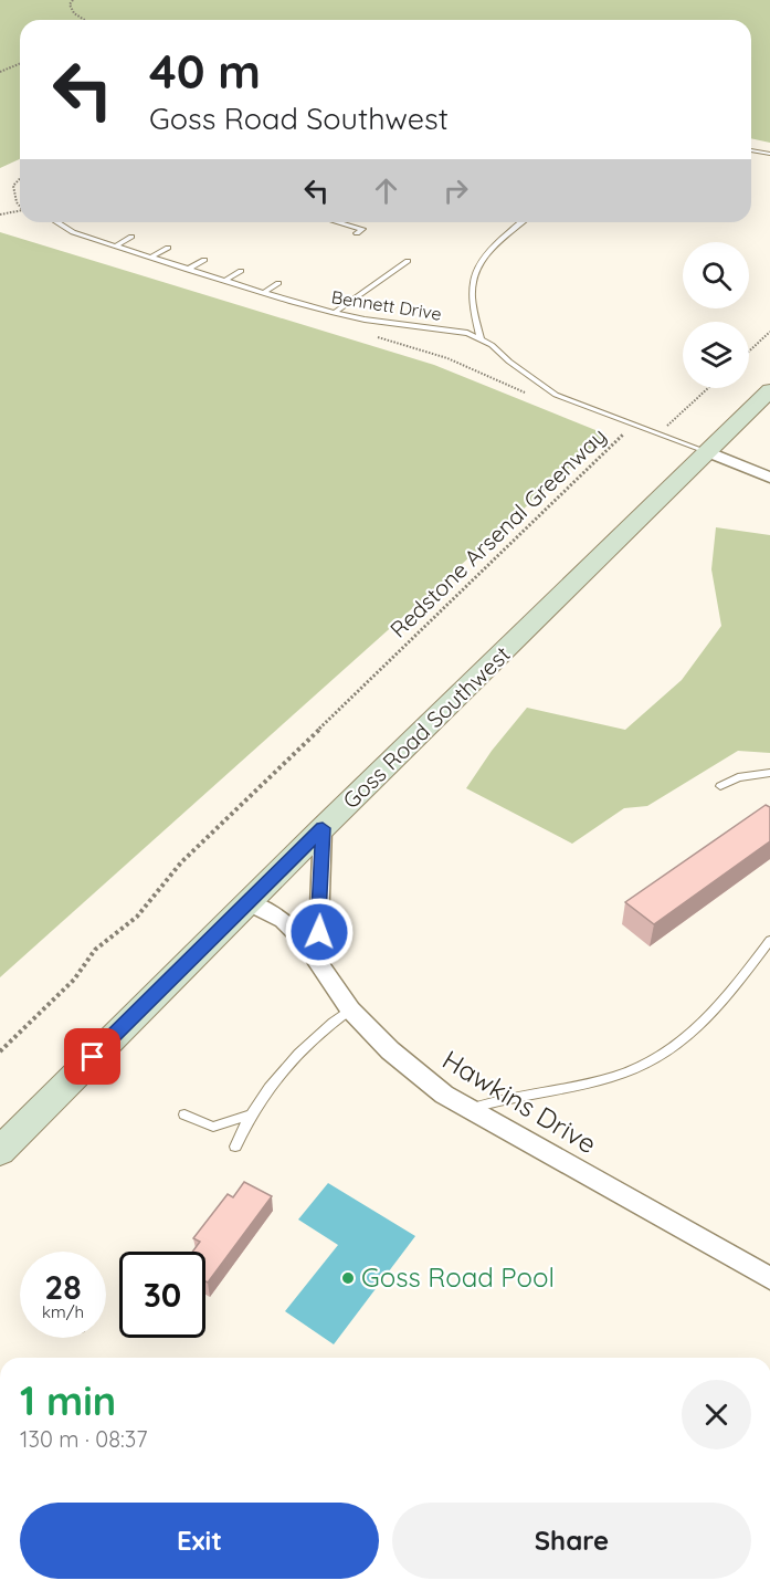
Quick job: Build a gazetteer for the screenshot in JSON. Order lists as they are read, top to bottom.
{
  "streets": {
    "street": ["Goss Road Southwest", "Hawkins Drive"],
    "lane": ["Bennett Drive"],
    "path": ["Redstone Arsenal Greenway"]
  },
  "crossings": [
    ["Bennett Drive", "Goss Road Southwest"],
    ["Goss Road Southwest", "Hawkins Drive"]
  ],
  "places": ["Goss Road Pool"],
  "page": {
    "turn": ["40 m", "Goss Road Southwest"],
    "speed": "28 km/h",
    "limit": "30",
    "heading": ["1 min", "130 m · 08:37"],
    "buttons": ["Exit", "Share"]
  }
}
